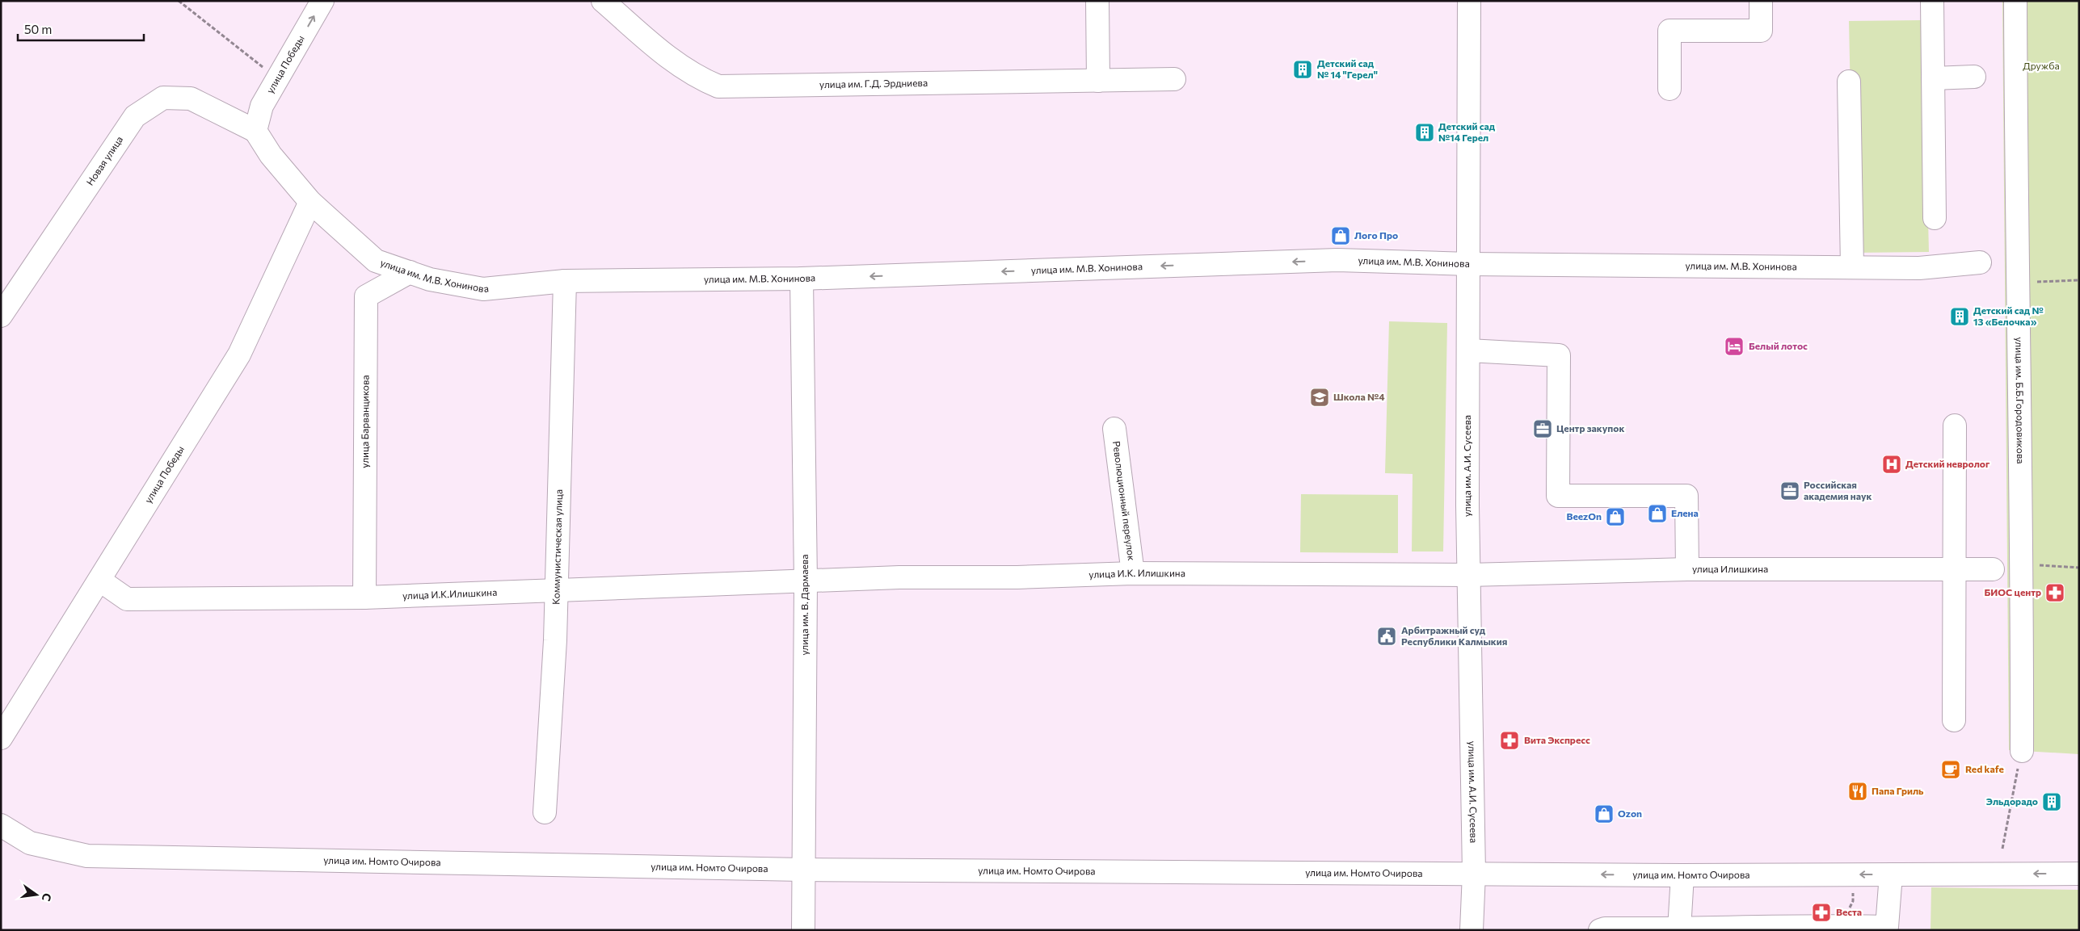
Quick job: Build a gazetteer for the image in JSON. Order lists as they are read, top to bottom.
{
  "streets": {
    "street": [
      "улица Победы",
      "улица им. Г.Д. Эрдниева",
      "Новая улица",
      "улица им. М.В. Хонинова",
      "улица им. Б.Б.Городовикова",
      "улица Барванцикова",
      "улица им. А.И. Сусеева",
      "Революционный переулок",
      "Коммунистическая улица",
      "улица Илишкина",
      "улица И.К. Илишкина",
      "улица И.К.Илишкина",
      "улица им. В. Дармаева",
      "улица им. Номто Очирова"
    ]
  },
  "crossings": [
    ["улица Победы", "Новая улица"],
    ["улица Победы", "улица им. М.В. Хонинова"],
    ["улица Победы", "улица И.К.Илишкина"],
    ["Новая улица", "улица им. М.В. Хонинова"],
    ["улица им. М.В. Хонинова", "улица Барванцикова"],
    ["улица им. М.В. Хонинова", "улица им. А.И. Сусеева"],
    ["улица им. М.В. Хонинова", "Коммунистическая улица"],
    ["улица им. М.В. Хонинова", "улица им. В. Дармаева"],
    ["улица Барванцикова", "улица И.К.Илишкина"],
    ["улица им. А.И. Сусеева", "улица Илишкина"],
    ["улица им. А.И. Сусеева", "улица И.К. Илишкина"],
    ["улица им. А.И. Сусеева", "улица им. Номто Очирова"],
    ["Революционный переулок", "улица И.К. Илишкина"],
    ["Коммунистическая улица", "улица И.К.Илишкина"],
    ["улица Илишкина", "улица И.К. Илишкина"],
    ["улица И.К. Илишкина", "улица И.К.Илишкина"],
    ["улица И.К. Илишкина", "улица им. В. Дармаева"],
    ["улица И.К.Илишкина", "улица им. В. Дармаева"],
    ["улица им. В. Дармаева", "улица им. Номто Очирова"]
  ],
  "one_way": ["улица им. М.В. Хонинова"],
  "parks": ["Дружба"],
  "places": {
    "building": [
      "Детский сад № 14 \"Герел\"",
      "Детский сад №14 Герел",
      "Детский сад № 13 «Белочка»",
      "Эльдорадо"
    ],
    "shop": [
      "Лого Про",
      "Елена",
      "BeezOn",
      "Ozon"
    ],
    "hotel": ["Белый лотос"],
    "school or university": ["Школа №4"],
    "office": ["Центр закупок", "Российская академия наук"],
    "hospital": ["Детский невролог"],
    "pharmacy": ["БИОС центр", "Вита Экспресс", "Веста"],
    "public building": ["Арбитражный суд Республики Калмыкия"],
    "cafe": ["Red kafe"],
    "restaurant": ["Папа Гриль"]
  },
  "scale_bar": "50 m",
  "north": "right"
}
